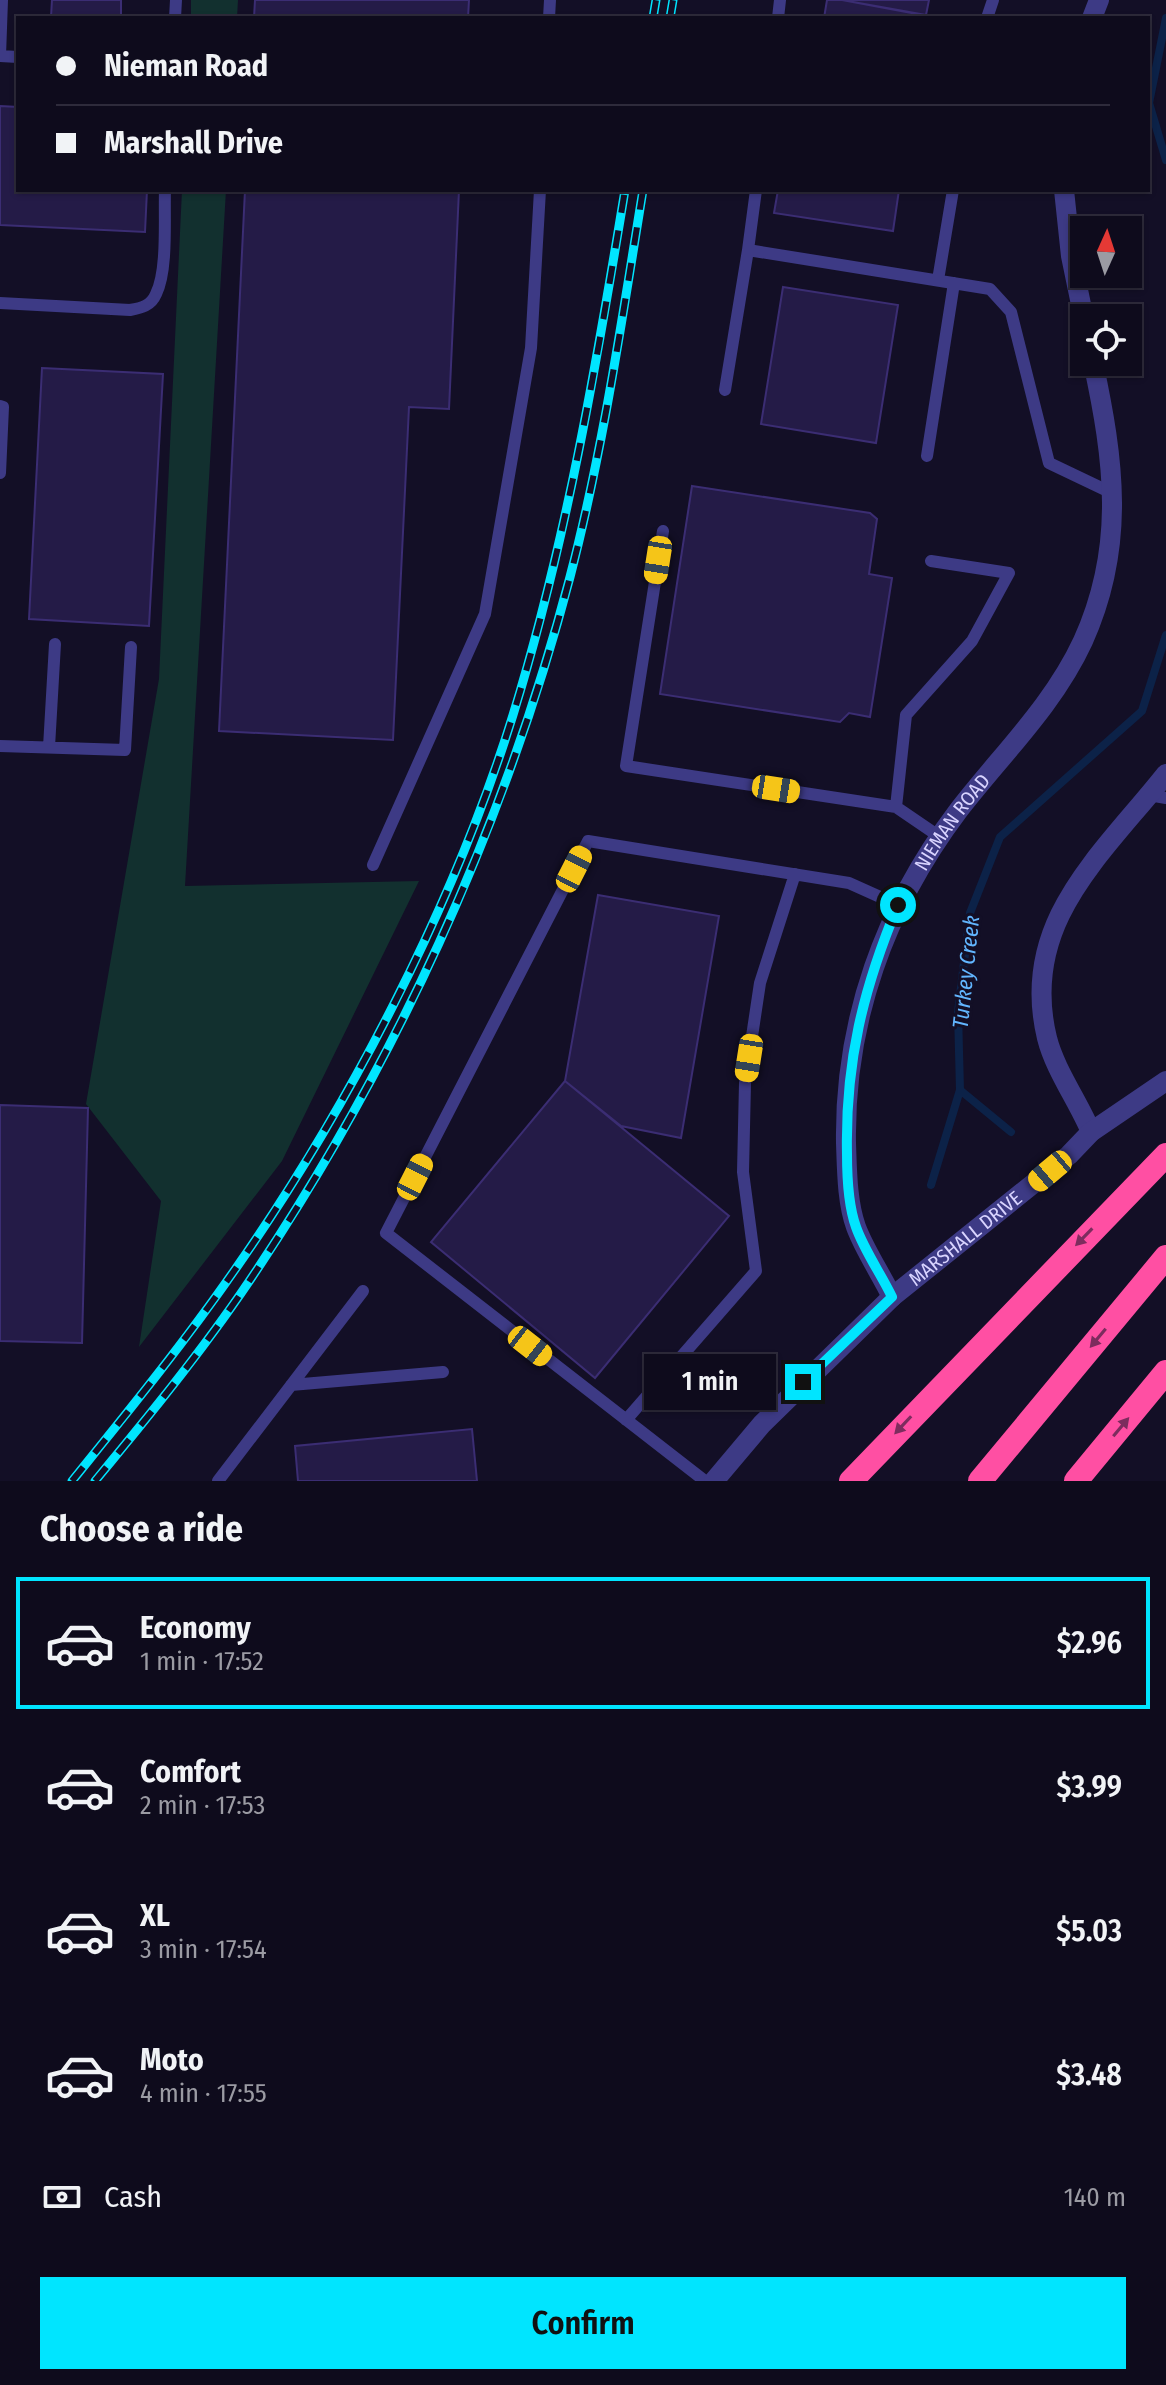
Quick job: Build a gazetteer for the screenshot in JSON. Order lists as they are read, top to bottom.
{
  "streets": {
    "street": ["NIEMAN ROAD", "MARSHALL DRIVE"]
  },
  "crossings": [
    ["NIEMAN ROAD", "MARSHALL DRIVE"]
  ],
  "water": ["Turkey Creek"],
  "north": "top",
  "page": {
    "banner": ["Nieman Road", "Marshall Drive"],
    "bubble": "1 min",
    "heading": "Choose a ride",
    "list": [
      {
        "name": "Economy",
        "note": "1 min · 17:52",
        "value": "$2.96"
      },
      {
        "name": "Comfort",
        "note": "2 min · 17:53",
        "value": "$3.99"
      },
      {
        "name": "XL",
        "note": "3 min · 17:54",
        "value": "$5.03"
      },
      {
        "name": "Moto",
        "note": "4 min · 17:55",
        "value": "$3.48"
      }
    ],
    "pay": ["Cash", "140 m"],
    "buttons": "Confirm"
  }
}
